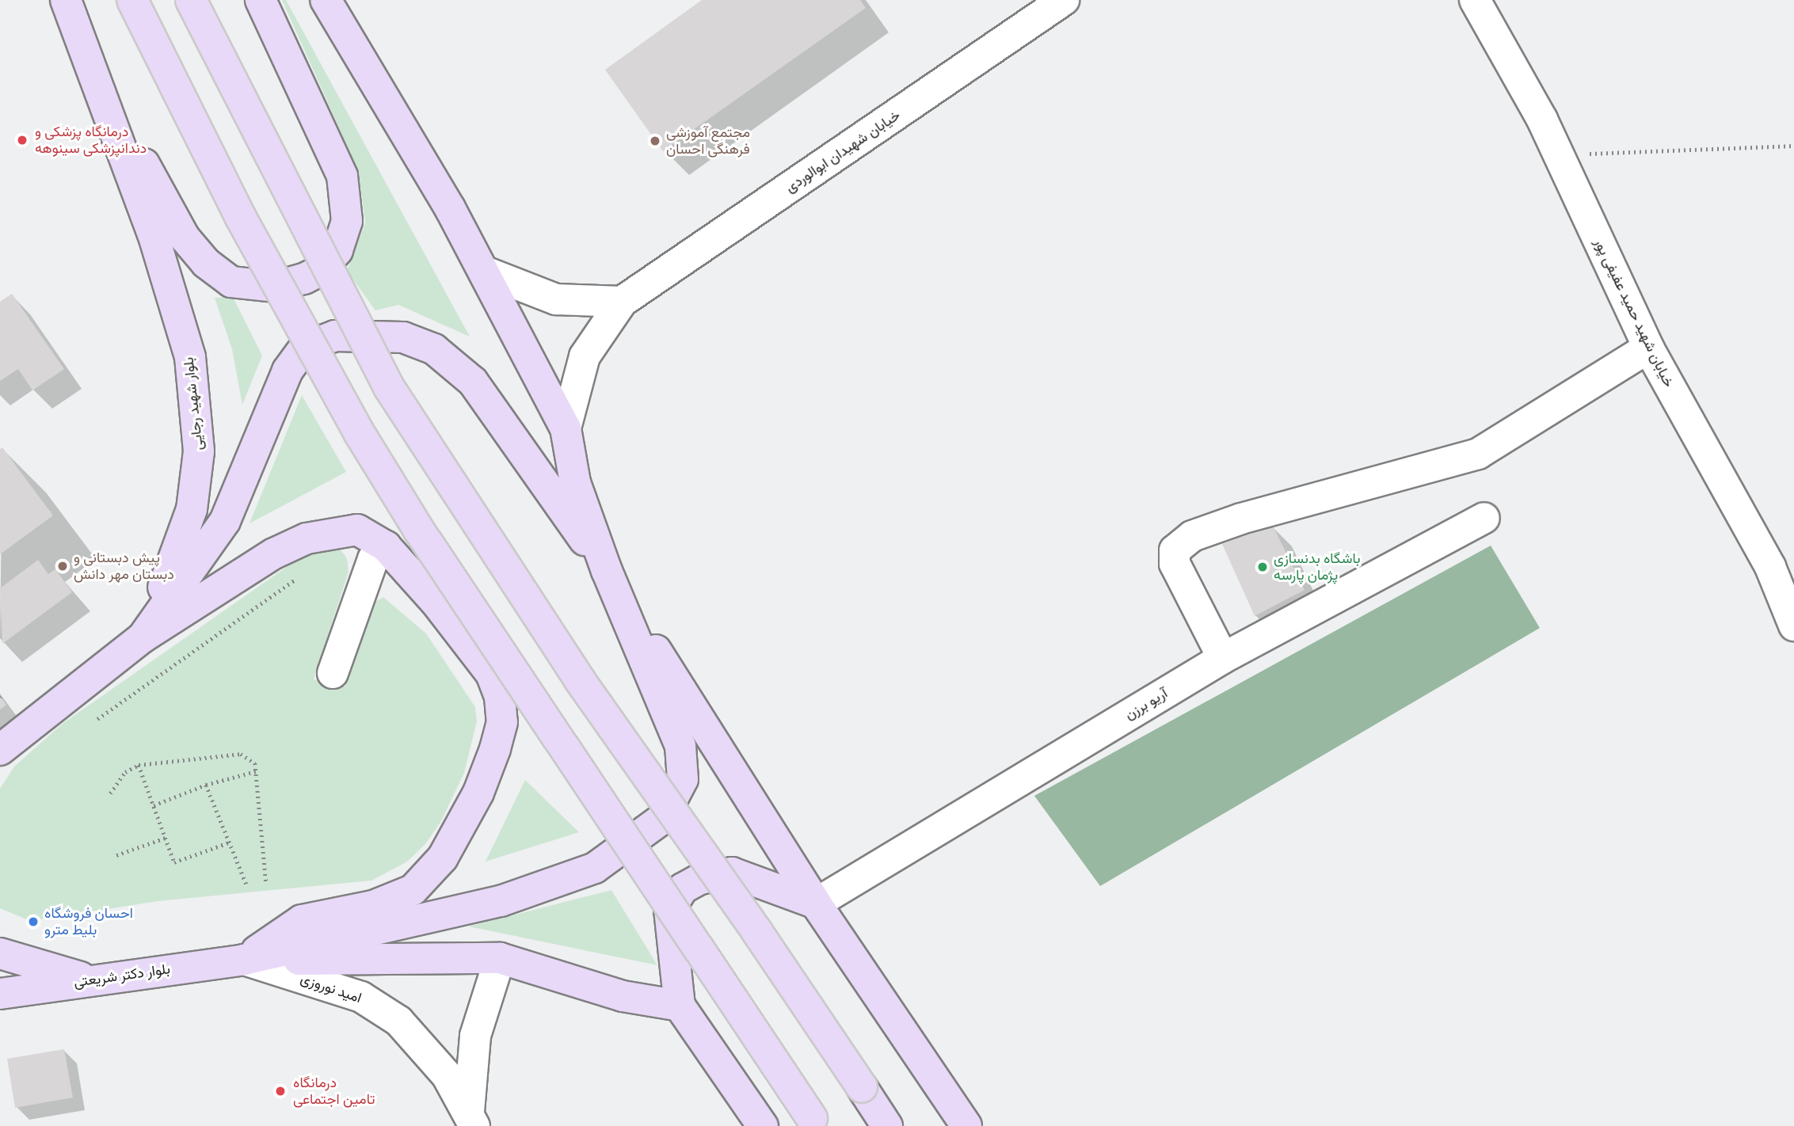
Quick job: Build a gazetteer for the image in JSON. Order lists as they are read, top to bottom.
{
  "streets": {
    "main road": ["بلوار شهید رجایی", "بلوار دکتر شریعتی"],
    "street": [
      "خیابان شهیدان ابوالوردی",
      "خیابان شهید حمید عفیفی پور",
      "آریو برزن",
      "امید نوروزی"
    ]
  },
  "crossings": [
    ["بلوار دکتر شریعتی", "امید نوروزی"]
  ],
  "places": [
    "درمانگاه پزشکی و دندانپزشکی سینوهه",
    "مجتمع آموزشی فرهنگی احسان",
    "پیش دبستانی و دبستان مهر دانش",
    "باشگاه بدنسازی پژمان پارسه",
    "احسان فروشگاه بلیط مترو",
    "درمانگاه تامین اجتماعی"
  ]
}
